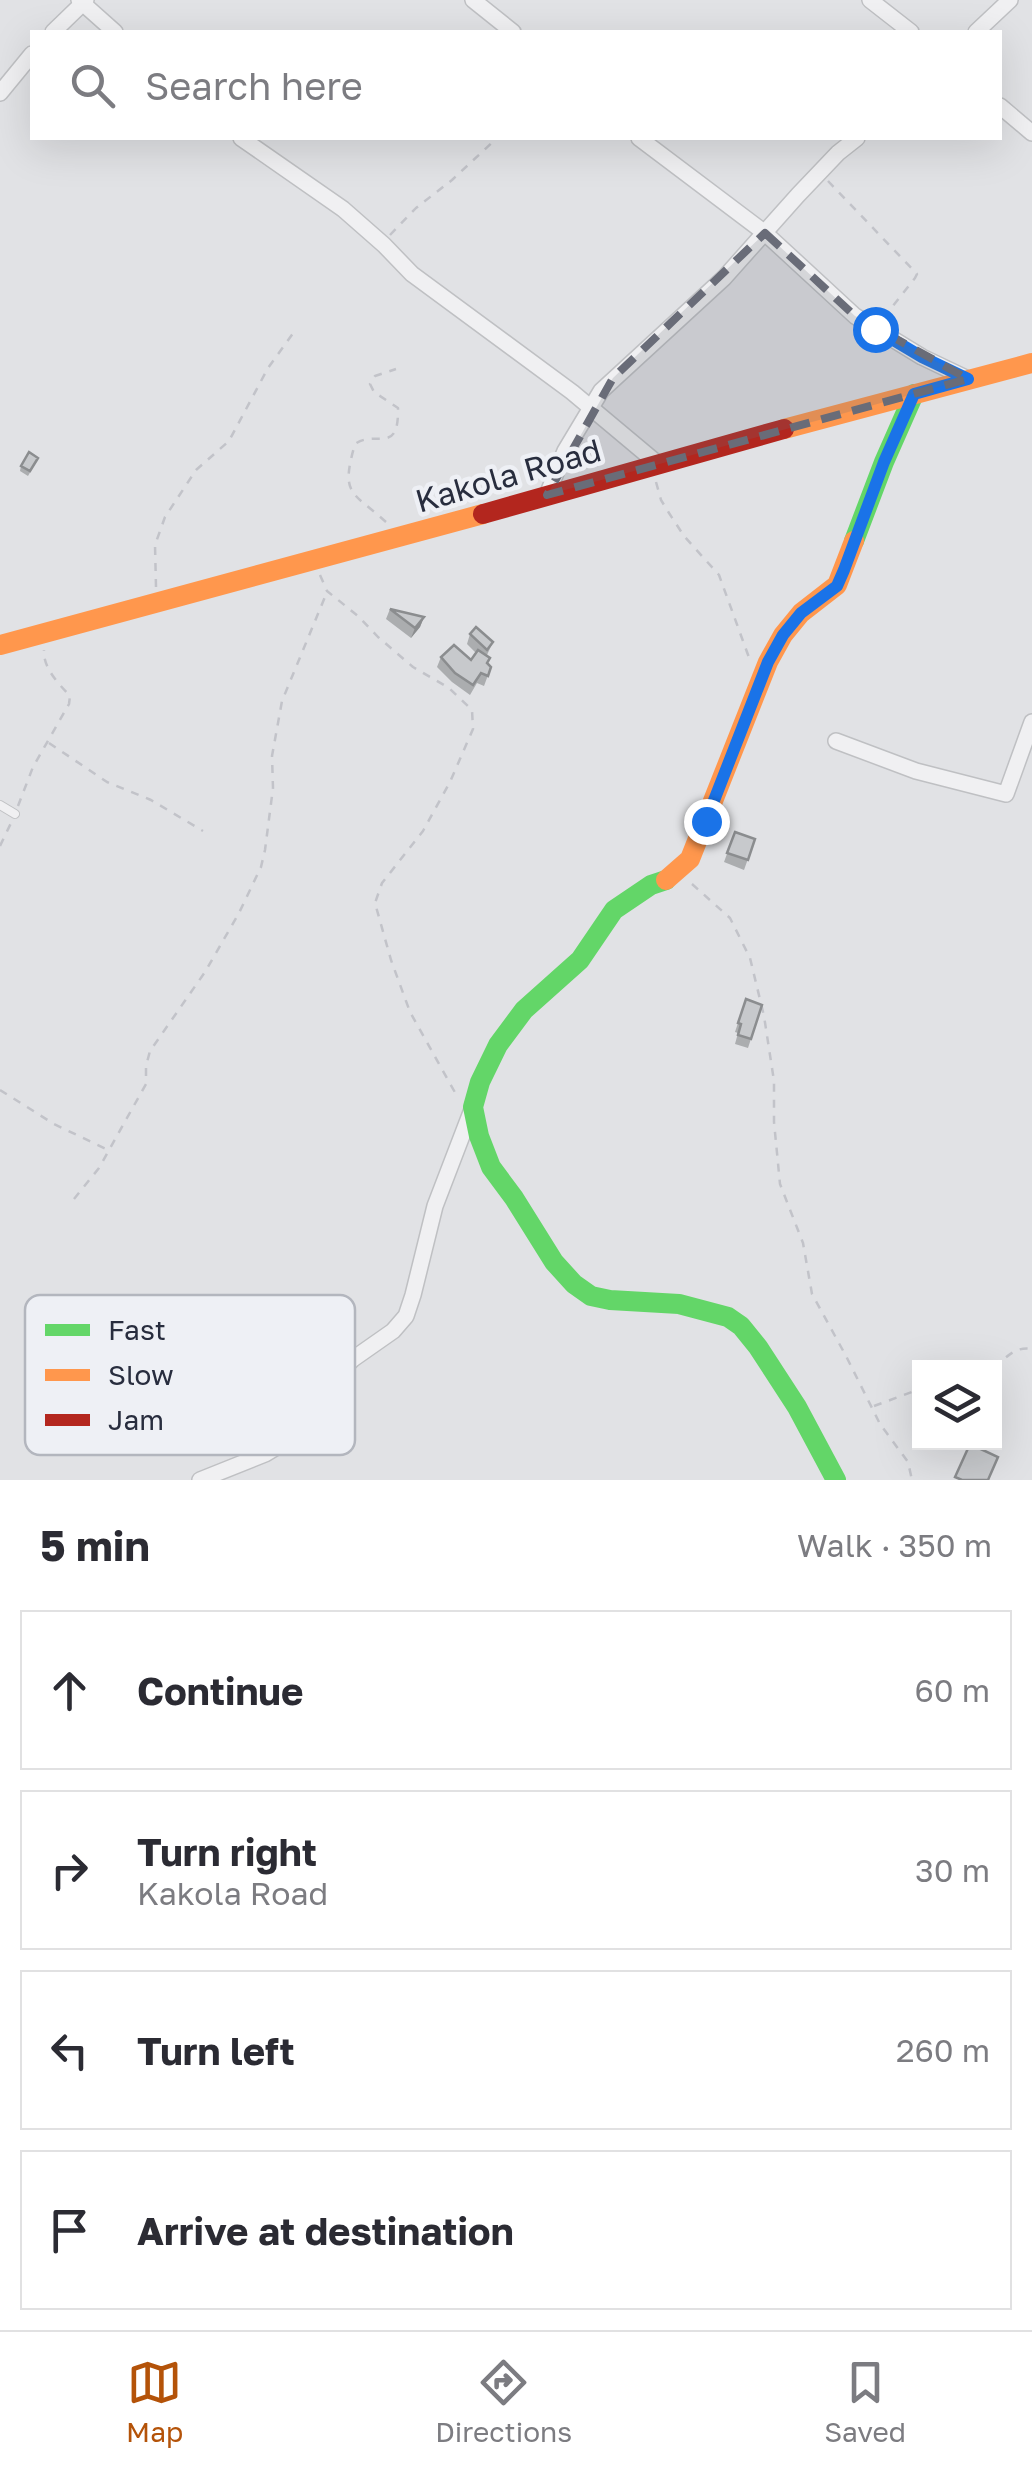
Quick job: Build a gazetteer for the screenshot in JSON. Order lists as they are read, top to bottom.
{
  "streets": {
    "street": ["Kakola Road"]
  },
  "legend": ["Fast", "Slow", "Jam"],
  "page": {
    "search": "Search here",
    "heading": ["5 min", "Walk · 350 m"],
    "list": [
      ["Continue", "60 m"],
      ["Turn right", "Kakola Road", "30 m"],
      ["Turn left", "260 m"],
      "Arrive at destination"
    ],
    "nav": ["Map", "Directions", "Saved"]
  }
}
